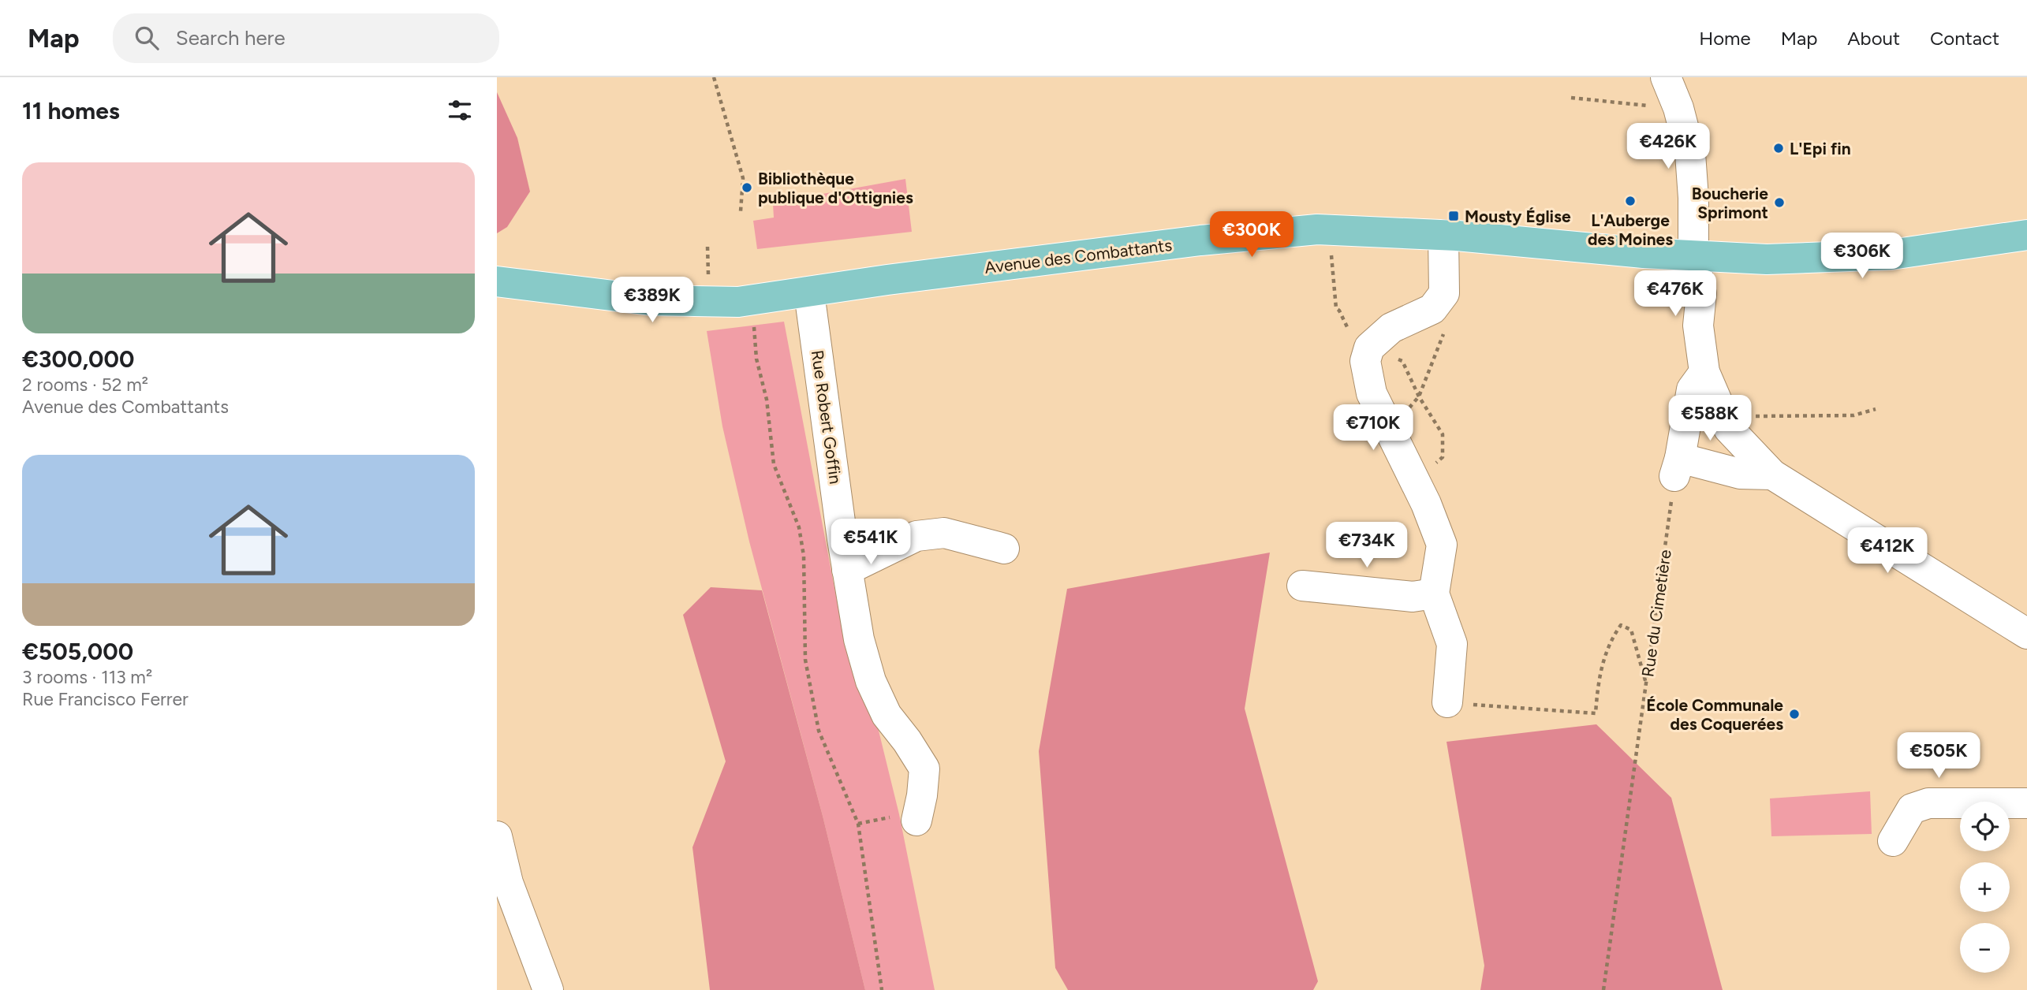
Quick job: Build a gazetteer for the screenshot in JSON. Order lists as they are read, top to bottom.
{
  "streets": {
    "main road": ["Avenue des Combattants"],
    "street": ["Rue Robert Goffin"],
    "path": ["Rue du Cimetière"]
  },
  "crossings": [
    ["Avenue des Combattants", "Rue Robert Goffin"]
  ],
  "places": {
    "other": [
      "L'Epi fin",
      "Bibliothèque publique d'Ottignies",
      "L'Auberge des Moines",
      "Boucherie Sprimont",
      "École Communale des Coquerées"
    ],
    "transit": ["Mousty Église"]
  },
  "page": {
    "header": "Map",
    "search": "Search here",
    "nav": [
      "Home",
      "Map",
      "About",
      "Contact"
    ],
    "heading": "11 homes",
    "price": [
      "€426K",
      "€300K",
      "€306K",
      "€476K",
      "€389K",
      "€588K",
      "€710K",
      "€541K",
      "€734K",
      "€412K",
      "€505K"
    ],
    "list": [
      {
        "name": "€300,000",
        "note": "2 rooms · 52 m² · Avenue des Combattants"
      },
      {
        "name": "€505,000",
        "note": "3 rooms · 113 m² · Rue Francisco Ferrer"
      }
    ],
    "map_buttons": ["+", "−"]
  }
}
